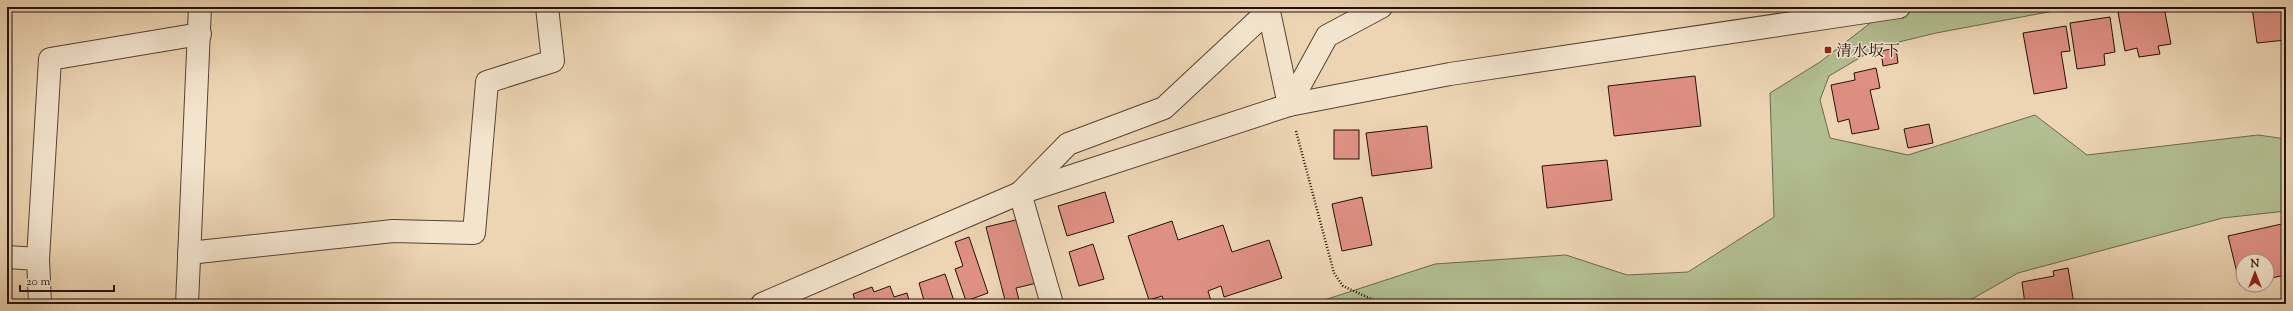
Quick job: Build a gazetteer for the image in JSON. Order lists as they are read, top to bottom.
{
  "places": {
    "transit": ["清水坂下"]
  },
  "scale_bar": "20 m",
  "north": "top"
}
